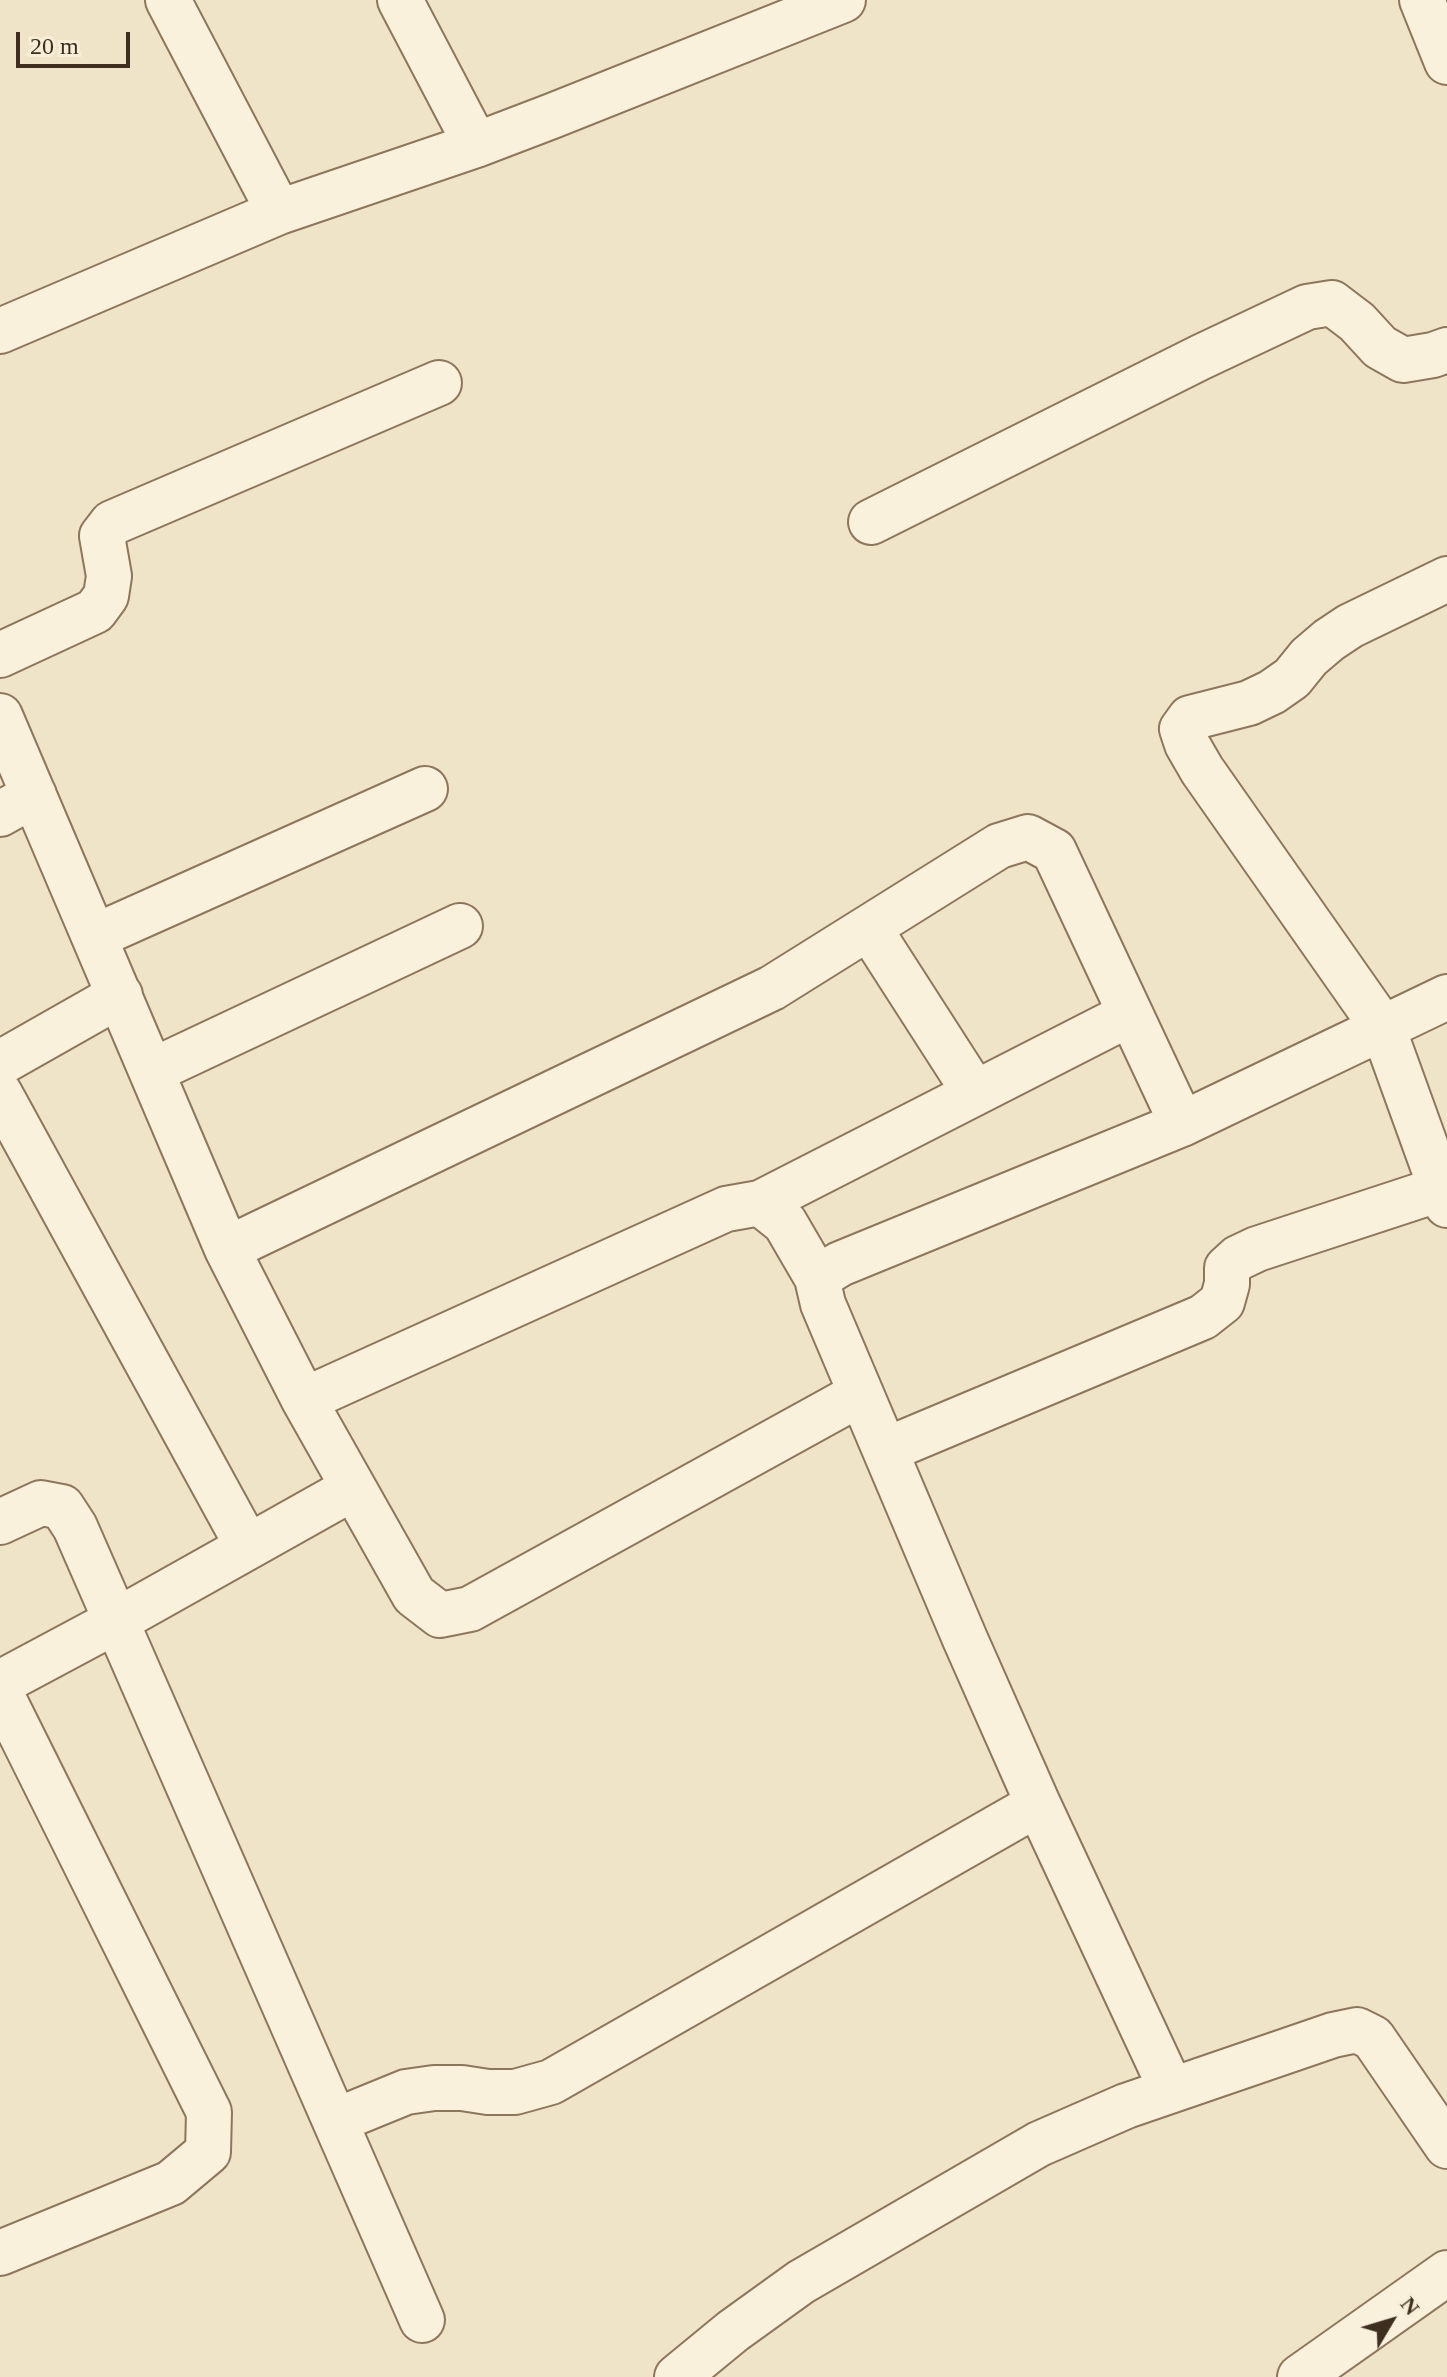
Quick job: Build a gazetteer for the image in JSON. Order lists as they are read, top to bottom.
{
  "scale_bar": "20 m",
  "north": "top right"
}
